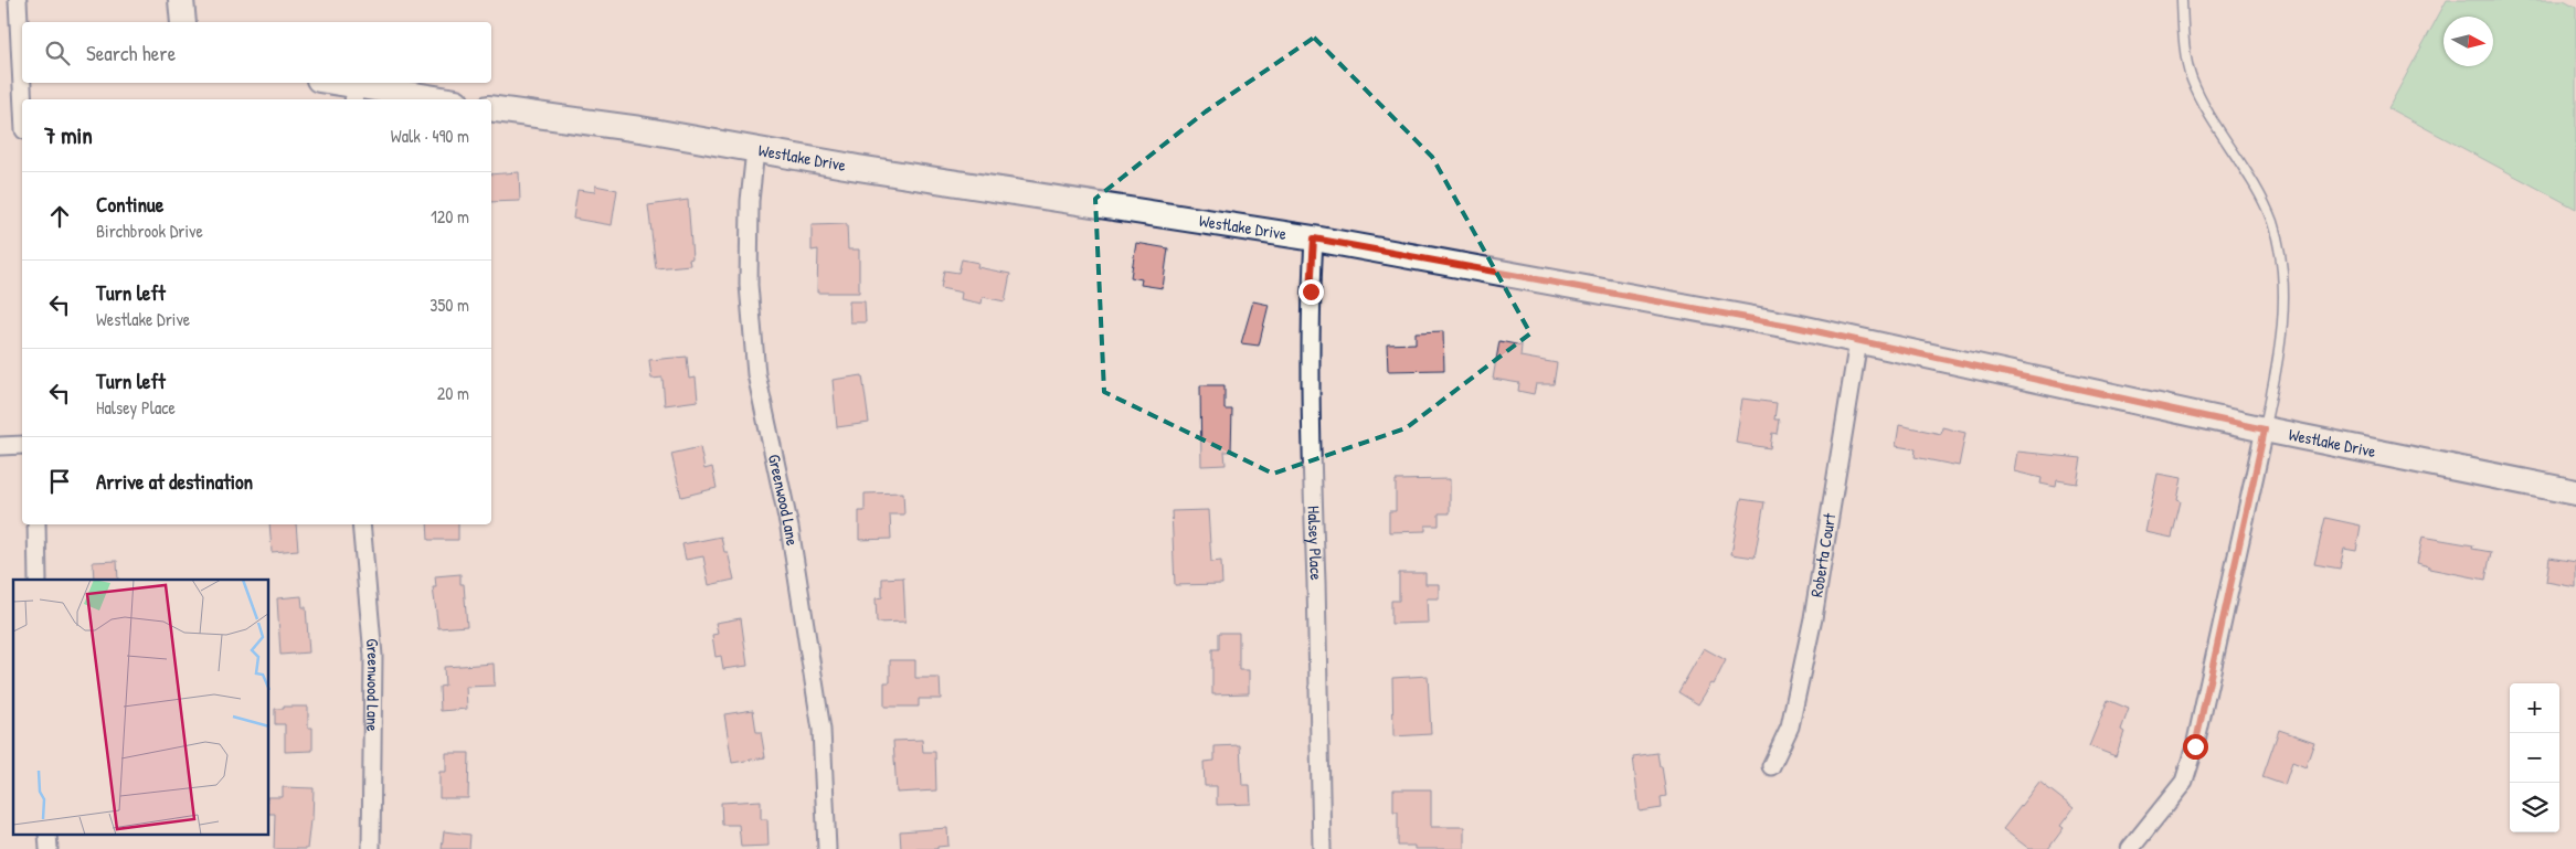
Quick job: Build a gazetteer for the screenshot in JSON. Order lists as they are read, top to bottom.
{
  "streets": {
    "street": [
      "Westlake Drive",
      "Greenwood Lane",
      "Halsey Place",
      "Roberta Court"
    ]
  },
  "crossings": [
    ["Westlake Drive", "Greenwood Lane"],
    ["Westlake Drive", "Halsey Place"],
    ["Westlake Drive", "Roberta Court"]
  ],
  "north": "right",
  "page": {
    "search": "Search here",
    "heading": ["7 min", "Walk · 490 m"],
    "list": [
      ["Continue", "Birchbrook Drive", "120 m"],
      ["Turn left", "Westlake Drive", "350 m"],
      ["Turn left", "Halsey Place", "20 m"],
      "Arrive at destination"
    ],
    "map_buttons": ["+", "−"]
  }
}
